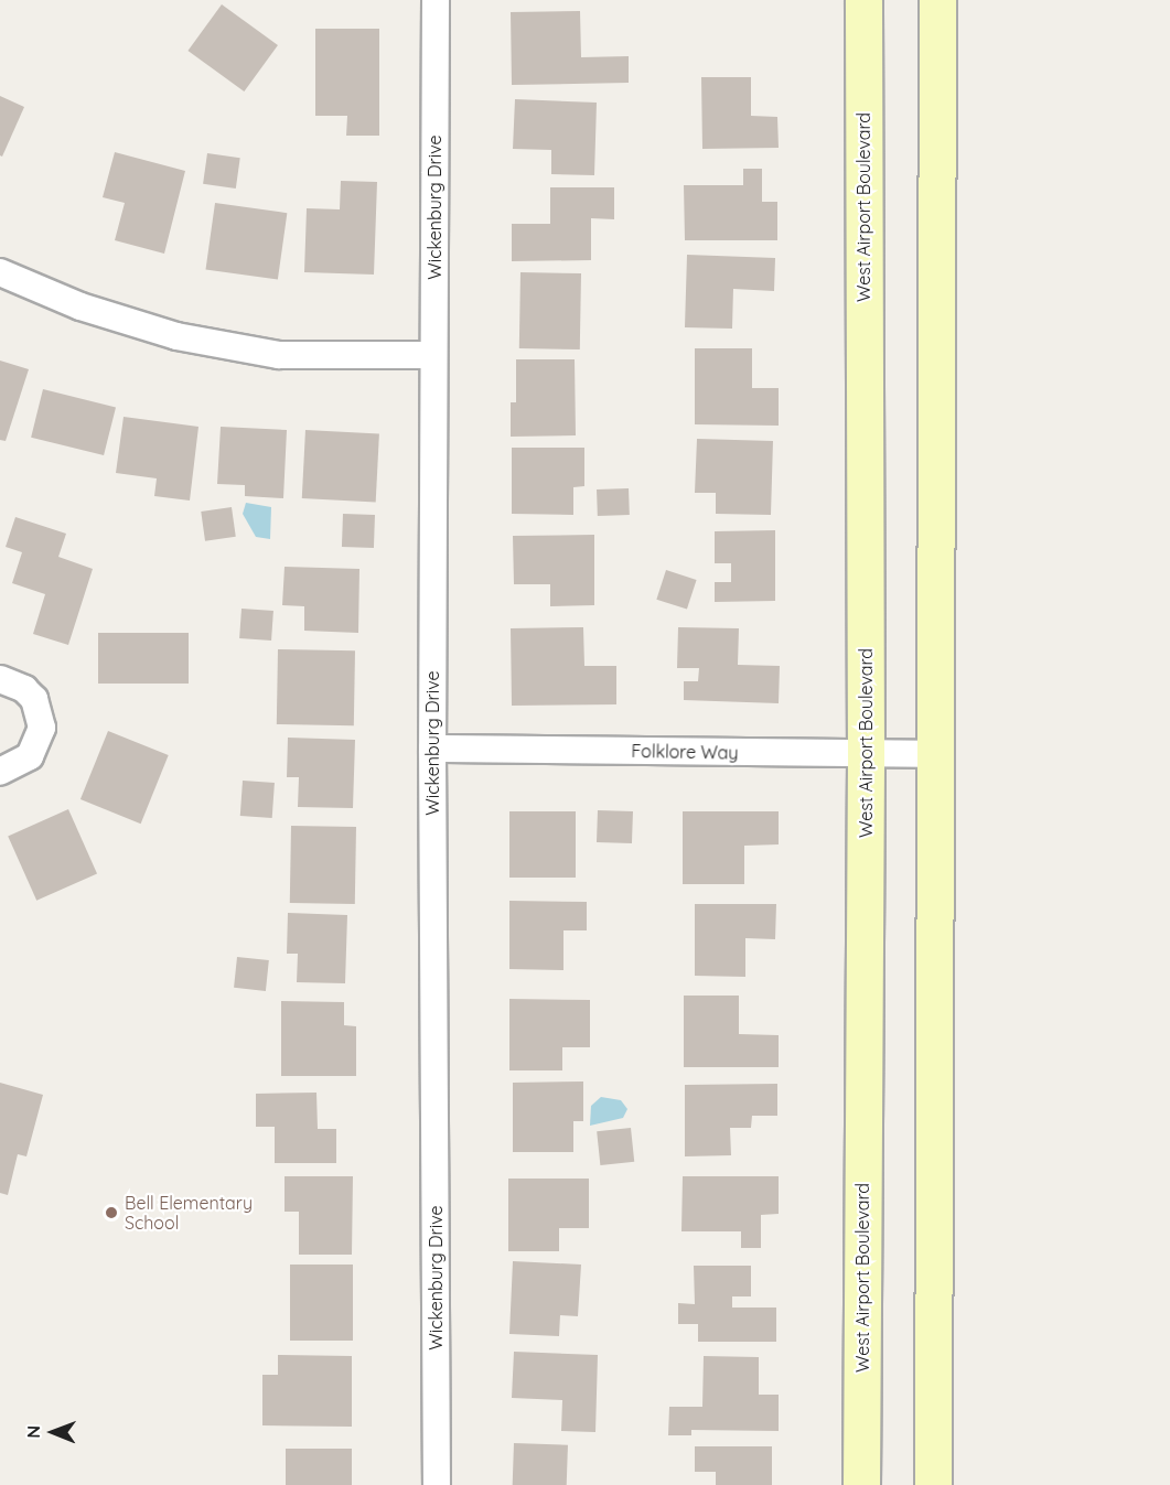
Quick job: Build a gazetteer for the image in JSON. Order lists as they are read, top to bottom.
{
  "streets": {
    "main road": ["West Airport Boulevard"],
    "street": ["Wickenburg Drive", "Folklore Way"]
  },
  "crossings": [
    ["Wickenburg Drive", "Folklore Way"],
    ["West Airport Boulevard", "Folklore Way"]
  ],
  "places": ["Bell Elementary School"],
  "north": "left"
}
